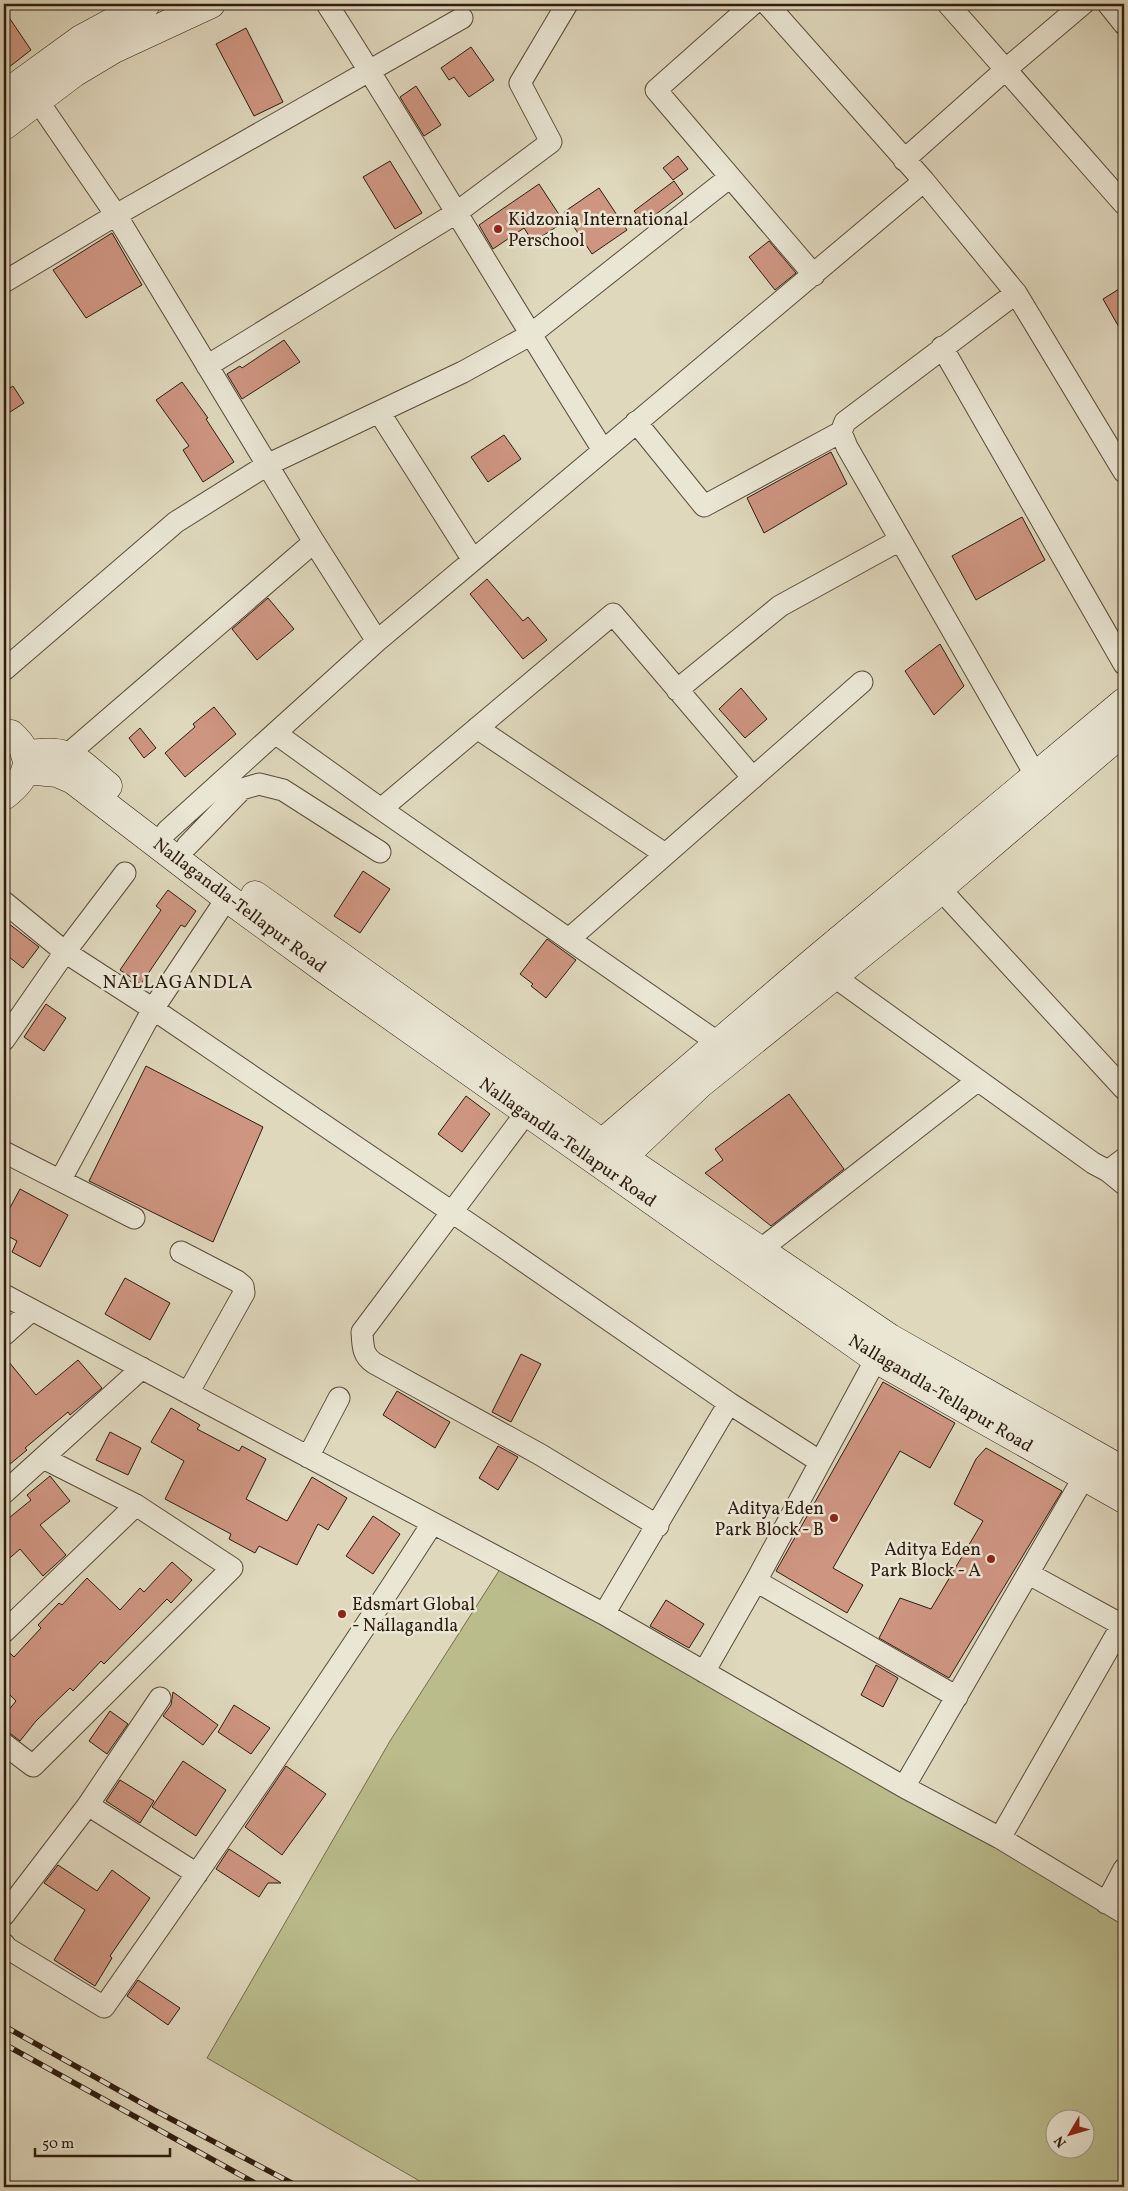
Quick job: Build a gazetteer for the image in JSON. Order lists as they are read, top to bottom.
{
  "streets": {
    "street": ["Nallagandla-Tellapur Road"]
  },
  "districts": ["NALLAGANDLA"],
  "places": [
    "Kidzonia International Perschool",
    "Aditya Eden Park Block - B",
    "Aditya Eden Park Block - A",
    "Edsmart Global - Nallagandla"
  ],
  "scale_bar": "50 m",
  "north": "bottom left"
}
